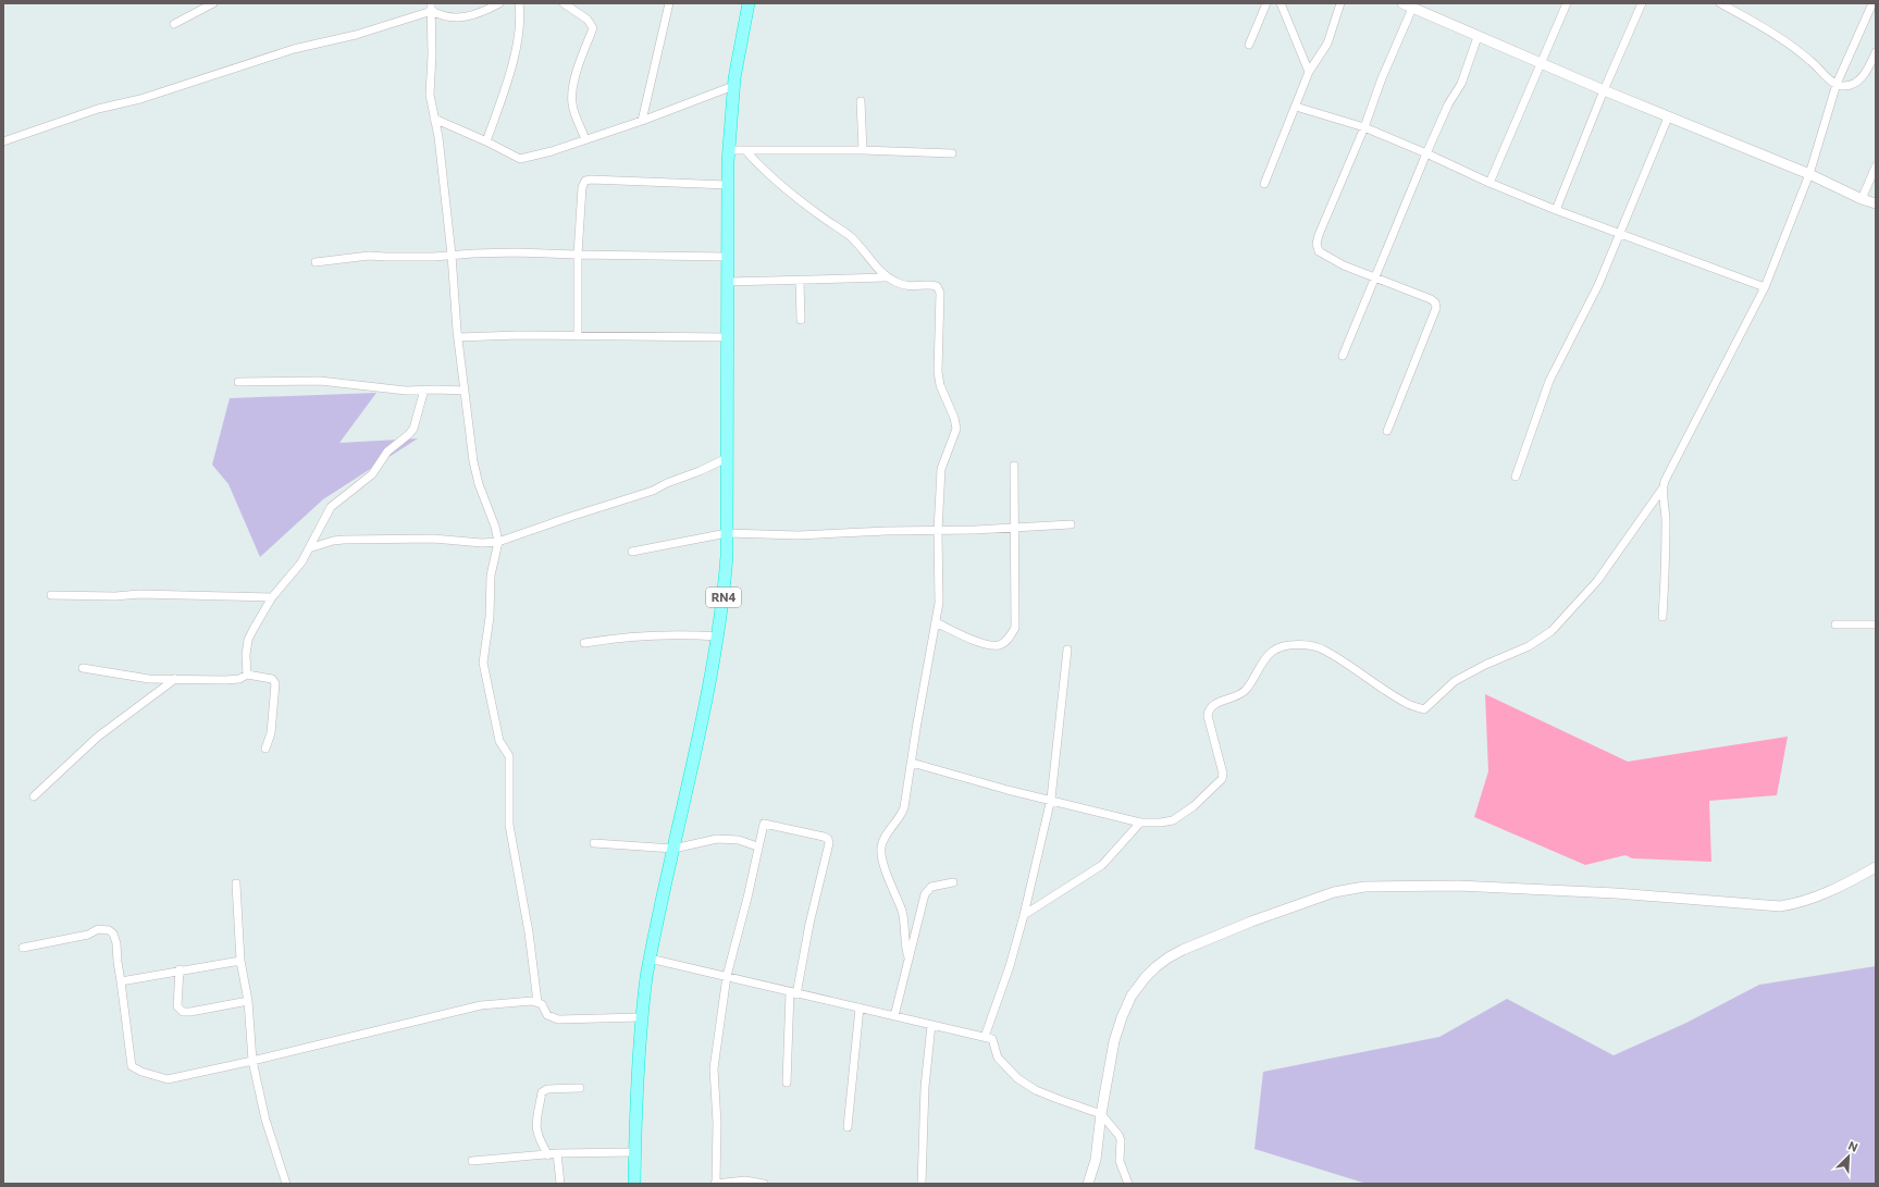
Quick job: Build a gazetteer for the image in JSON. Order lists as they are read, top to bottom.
{
  "streets": {
    "highway": ["RN4"]
  },
  "north": "top right"
}
